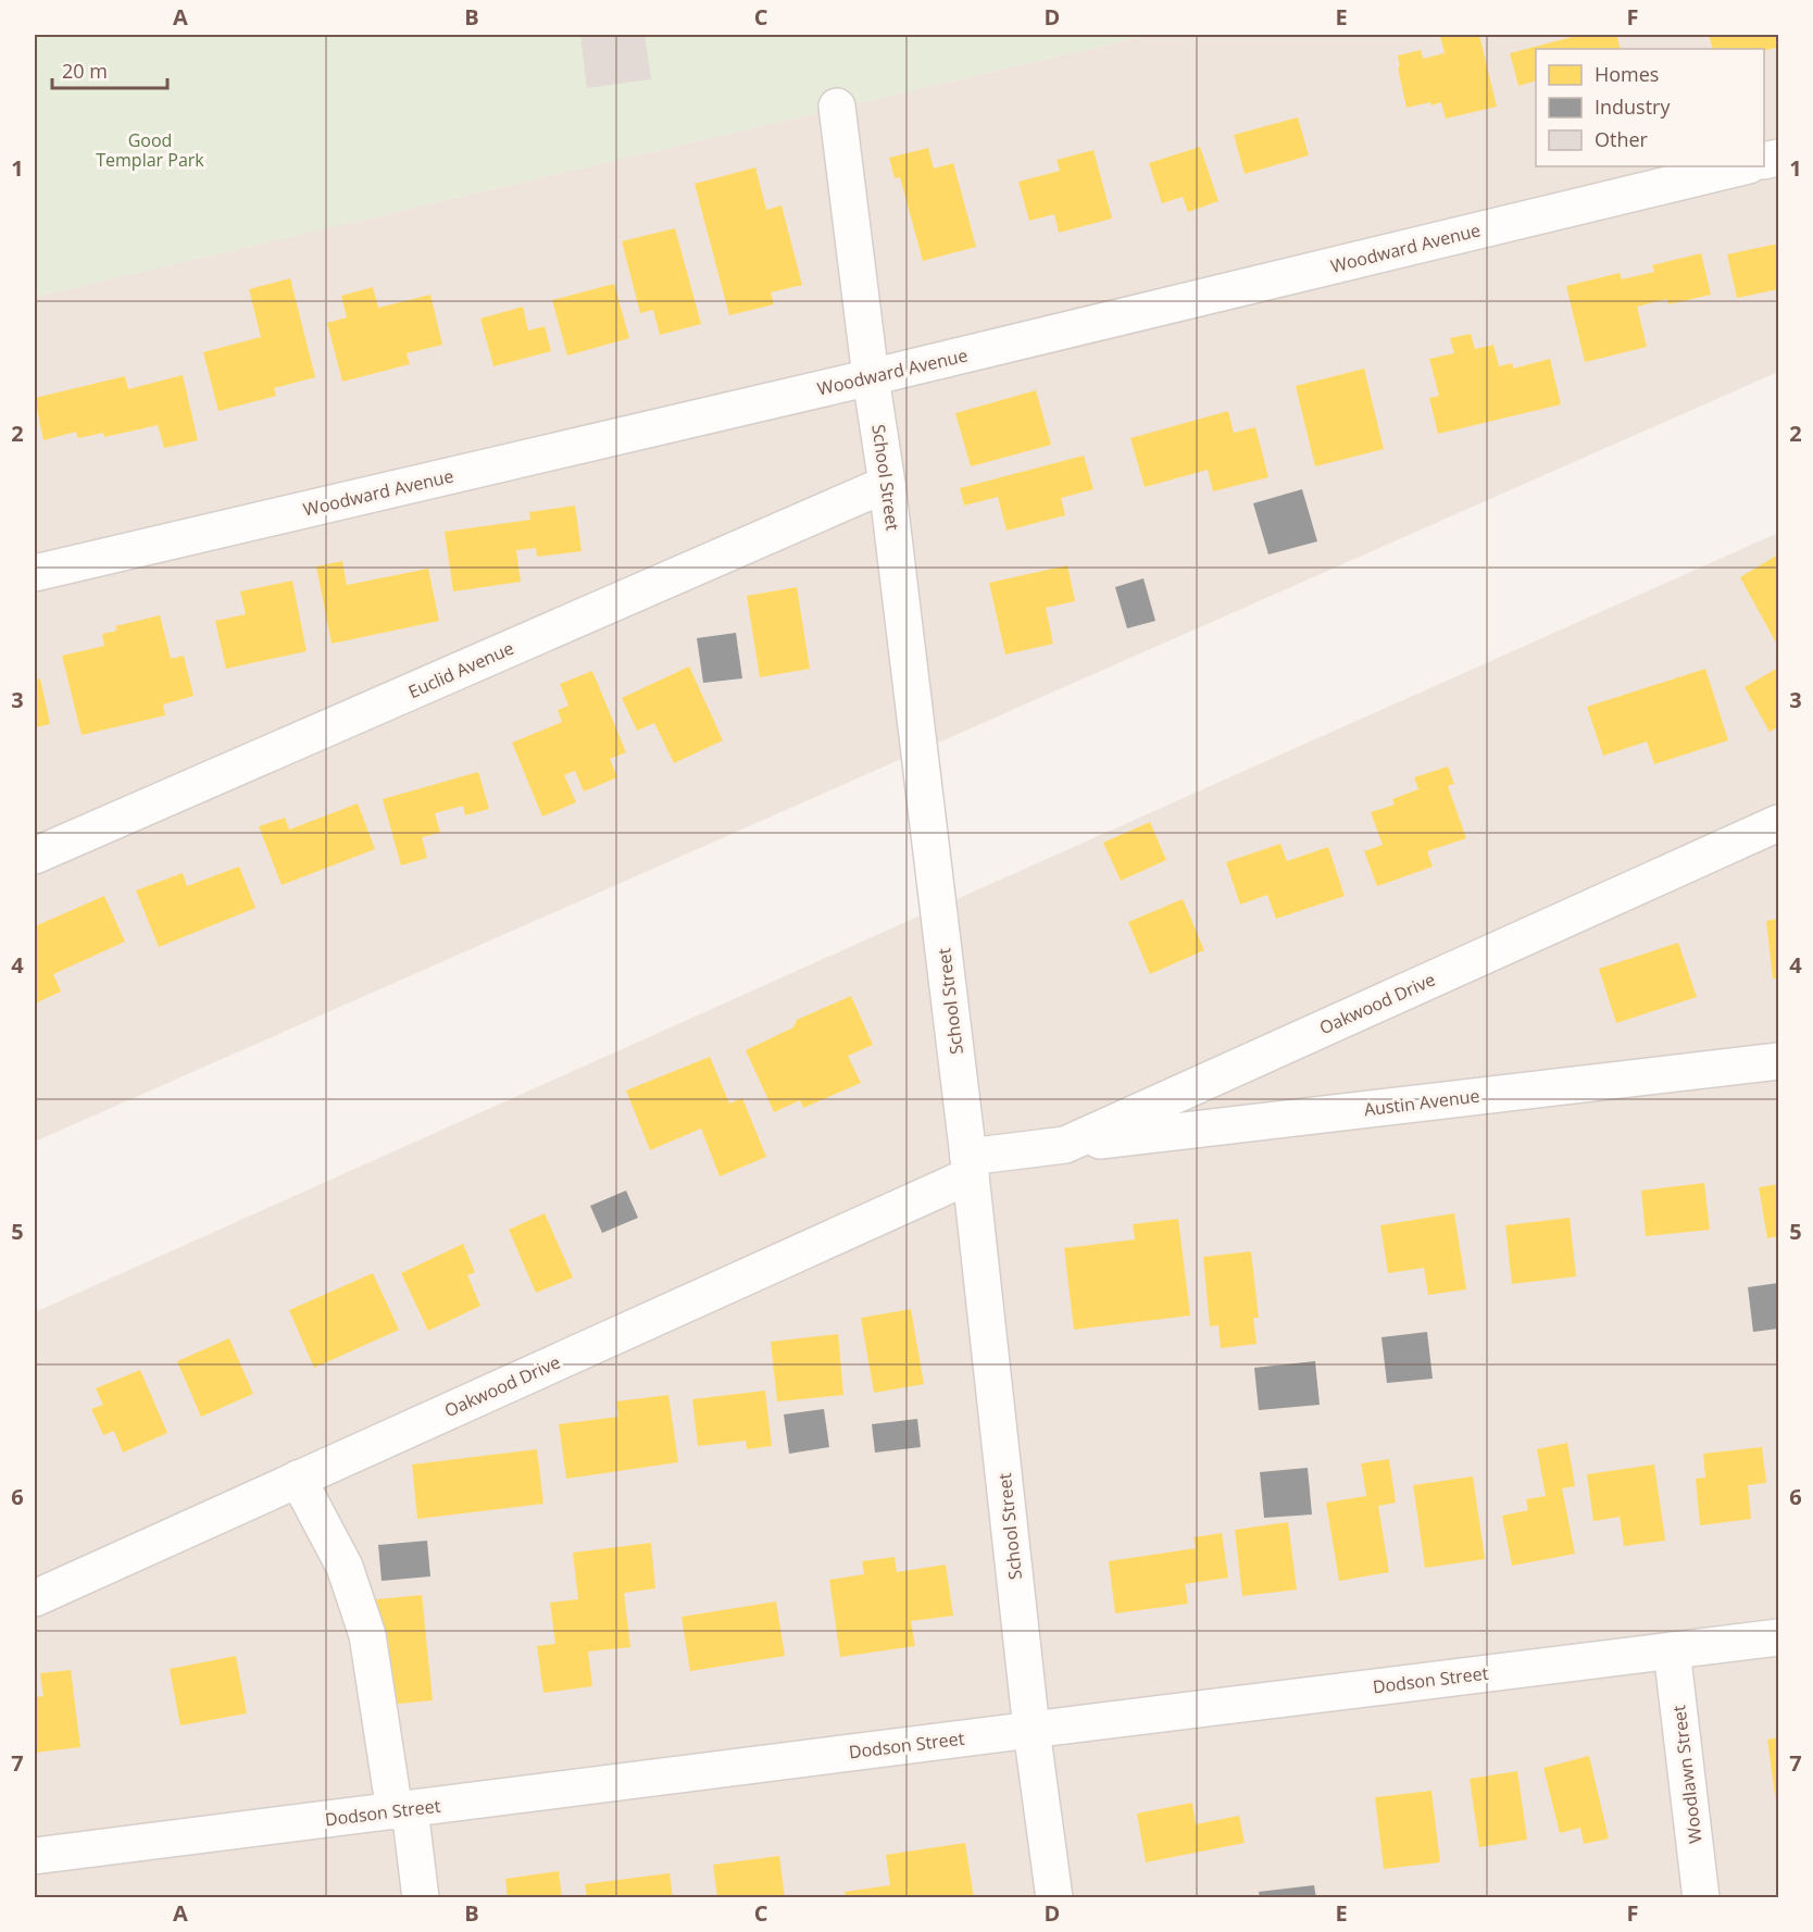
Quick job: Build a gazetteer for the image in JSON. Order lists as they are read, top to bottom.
{
  "streets": {
    "street": [
      "Woodward Avenue",
      "School Street",
      "Euclid Avenue",
      "Oakwood Drive",
      "Austin Avenue",
      "Dodson Street",
      "Woodlawn Street"
    ]
  },
  "crossings": [
    ["Woodward Avenue", "School Street"],
    ["School Street", "Euclid Avenue"],
    ["School Street", "Oakwood Drive"],
    ["School Street", "Dodson Street"],
    ["Oakwood Drive", "Austin Avenue"],
    ["Dodson Street", "Woodlawn Street"]
  ],
  "parks": ["Good Templar Park"],
  "legend": ["Homes", "Industry", "Other"],
  "scale_bar": "20 m",
  "grid": {
    "columns": [
      "A",
      "B",
      "C",
      "D",
      "E",
      "F"
    ],
    "rows": [
      "1",
      "2",
      "3",
      "4",
      "5",
      "6",
      "7"
    ]
  }
}
